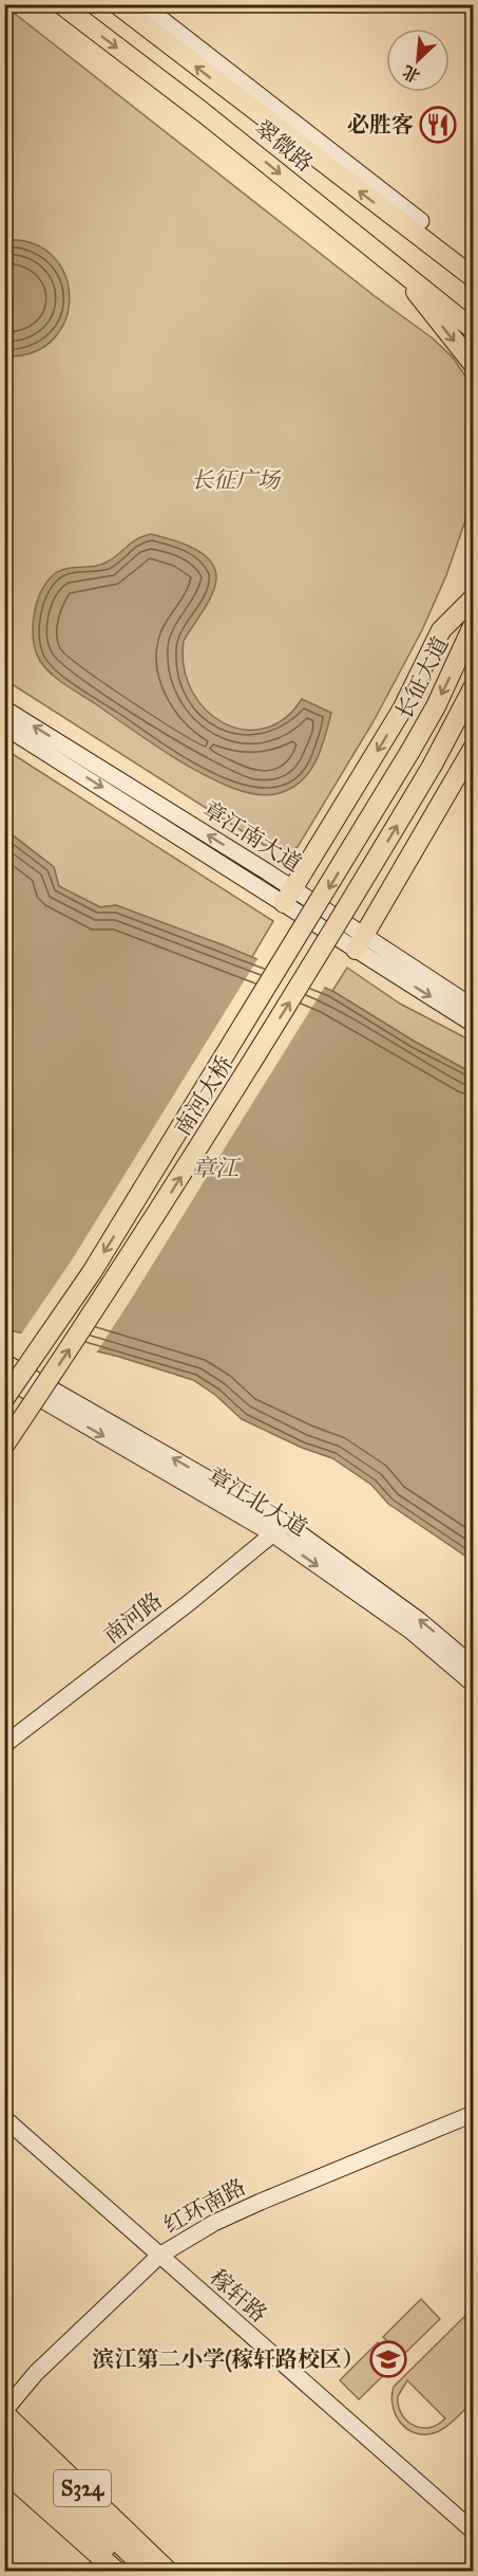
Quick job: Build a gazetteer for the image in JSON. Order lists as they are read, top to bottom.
{
  "streets": {
    "main road": [
      "翠微路",
      "长征大道",
      "章江南大道",
      "南河大桥",
      "章江北大道",
      "南河路",
      "红环南路",
      "稼轩路",
      "S324"
    ]
  },
  "crossings": [
    ["长征大道", "南河大桥"],
    ["章江北大道", "南河路"],
    ["红环南路", "稼轩路"],
    ["红环南路", "S324"]
  ],
  "water": ["章江"],
  "parks": ["长征广场"],
  "places": {
    "restaurant": ["必胜客"],
    "school or university": ["滨江第二小学(稼轩路校区）"]
  },
  "north": "bottom left"
}
